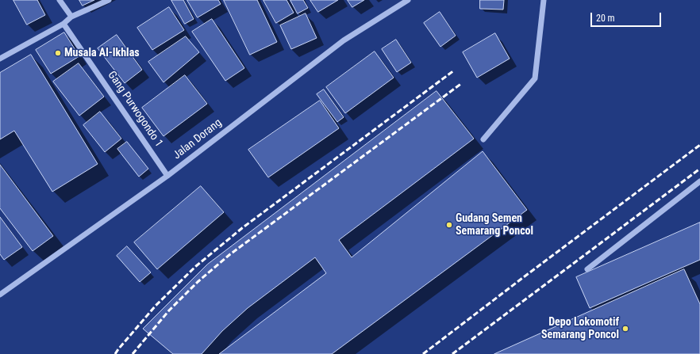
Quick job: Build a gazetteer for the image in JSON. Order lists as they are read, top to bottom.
{
  "streets": {
    "street": ["Gang Purwogondo 1", "Jalan Dorang"]
  },
  "crossings": [
    ["Gang Purwogondo 1", "Jalan Dorang"]
  ],
  "places": ["Musala Al-Ikhlas", "Gudang Semen Semarang Poncol", "Depo Lokomotif Semarang Poncol"],
  "scale_bar": "20 m"
}
